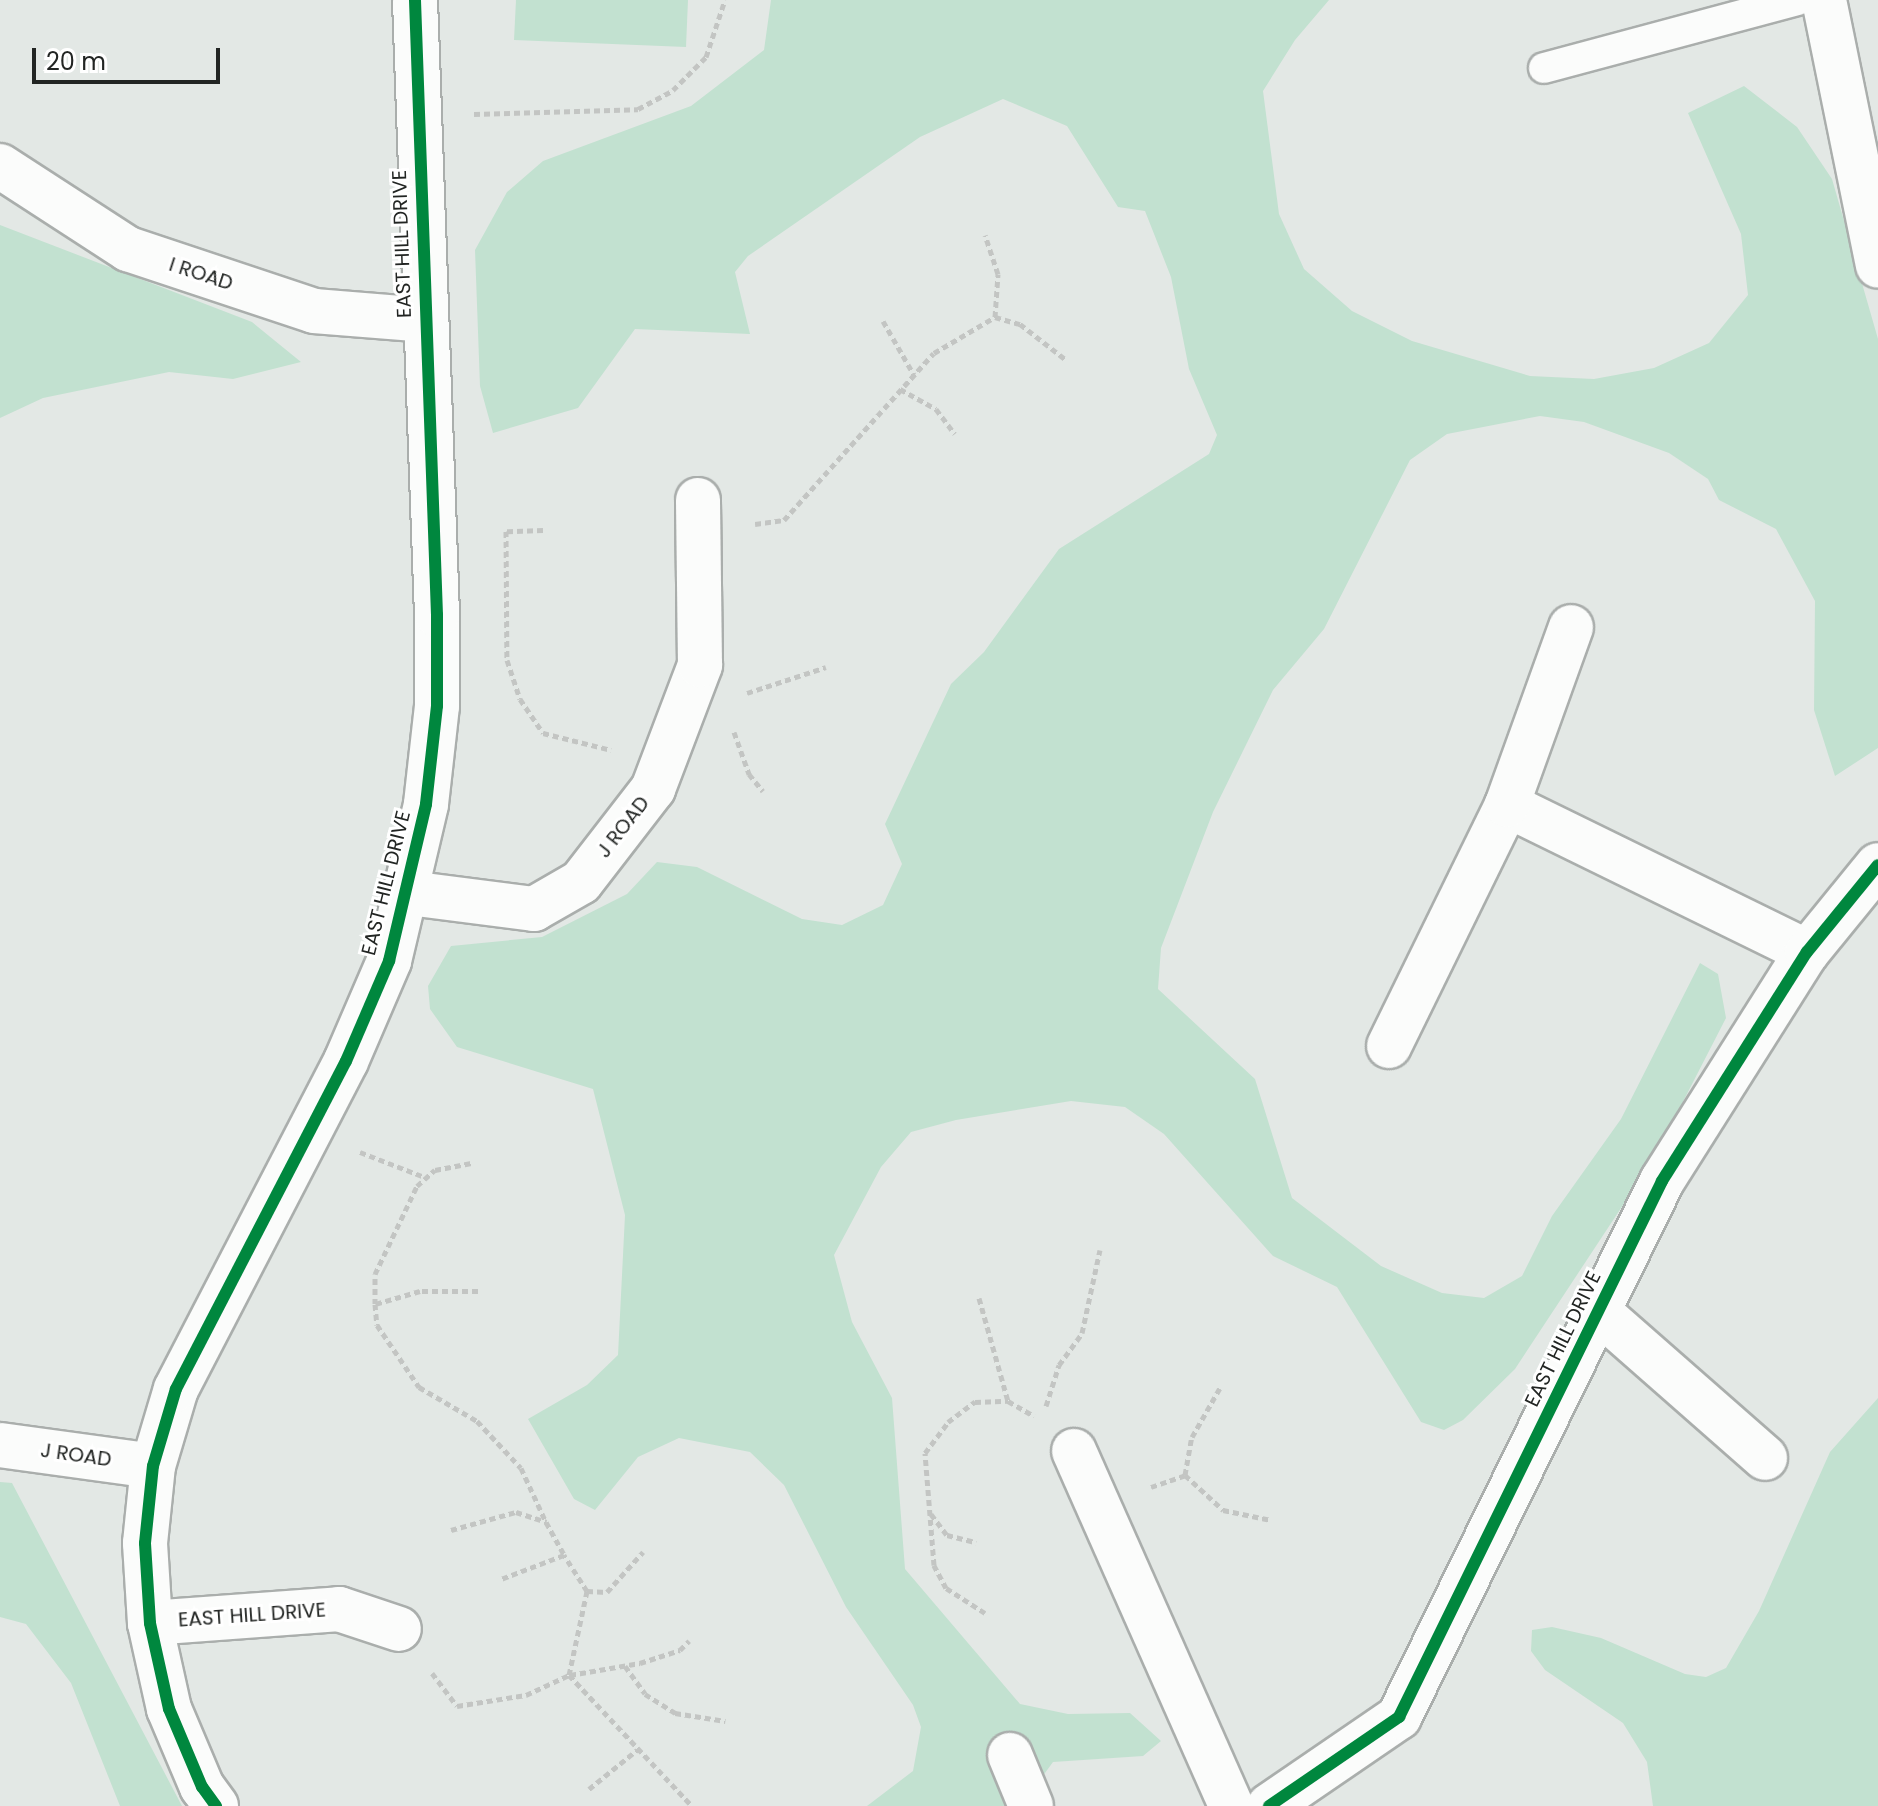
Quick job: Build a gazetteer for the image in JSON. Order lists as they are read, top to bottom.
{
  "streets": {
    "street": ["EAST HILL DRIVE", "I ROAD", "J ROAD"]
  },
  "crossings": [
    ["EAST HILL DRIVE", "I ROAD"],
    ["EAST HILL DRIVE", "J ROAD"]
  ],
  "scale_bar": "20 m"
}
